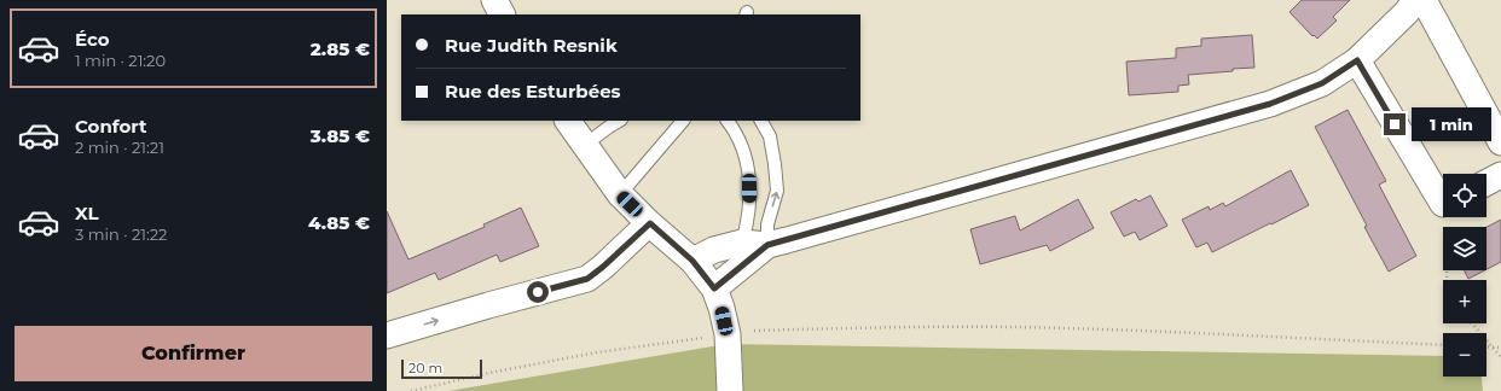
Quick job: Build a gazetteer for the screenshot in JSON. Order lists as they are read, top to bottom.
{
  "scale_bar": "20 m",
  "page": {
    "list": [
      {
        "name": "Éco",
        "note": "1 min · 21:20",
        "value": "2.85 €"
      },
      {
        "name": "Confort",
        "note": "2 min · 21:21",
        "value": "3.85 €"
      },
      {
        "name": "XL",
        "note": "3 min · 21:22",
        "value": "4.85 €"
      }
    ],
    "banner": ["Rue Judith Resnik", "Rue des Esturbées"],
    "bubble": "1 min",
    "map_buttons": ["+", "−"],
    "buttons": "Confirmer",
    "scale": "20 m"
  }
}
